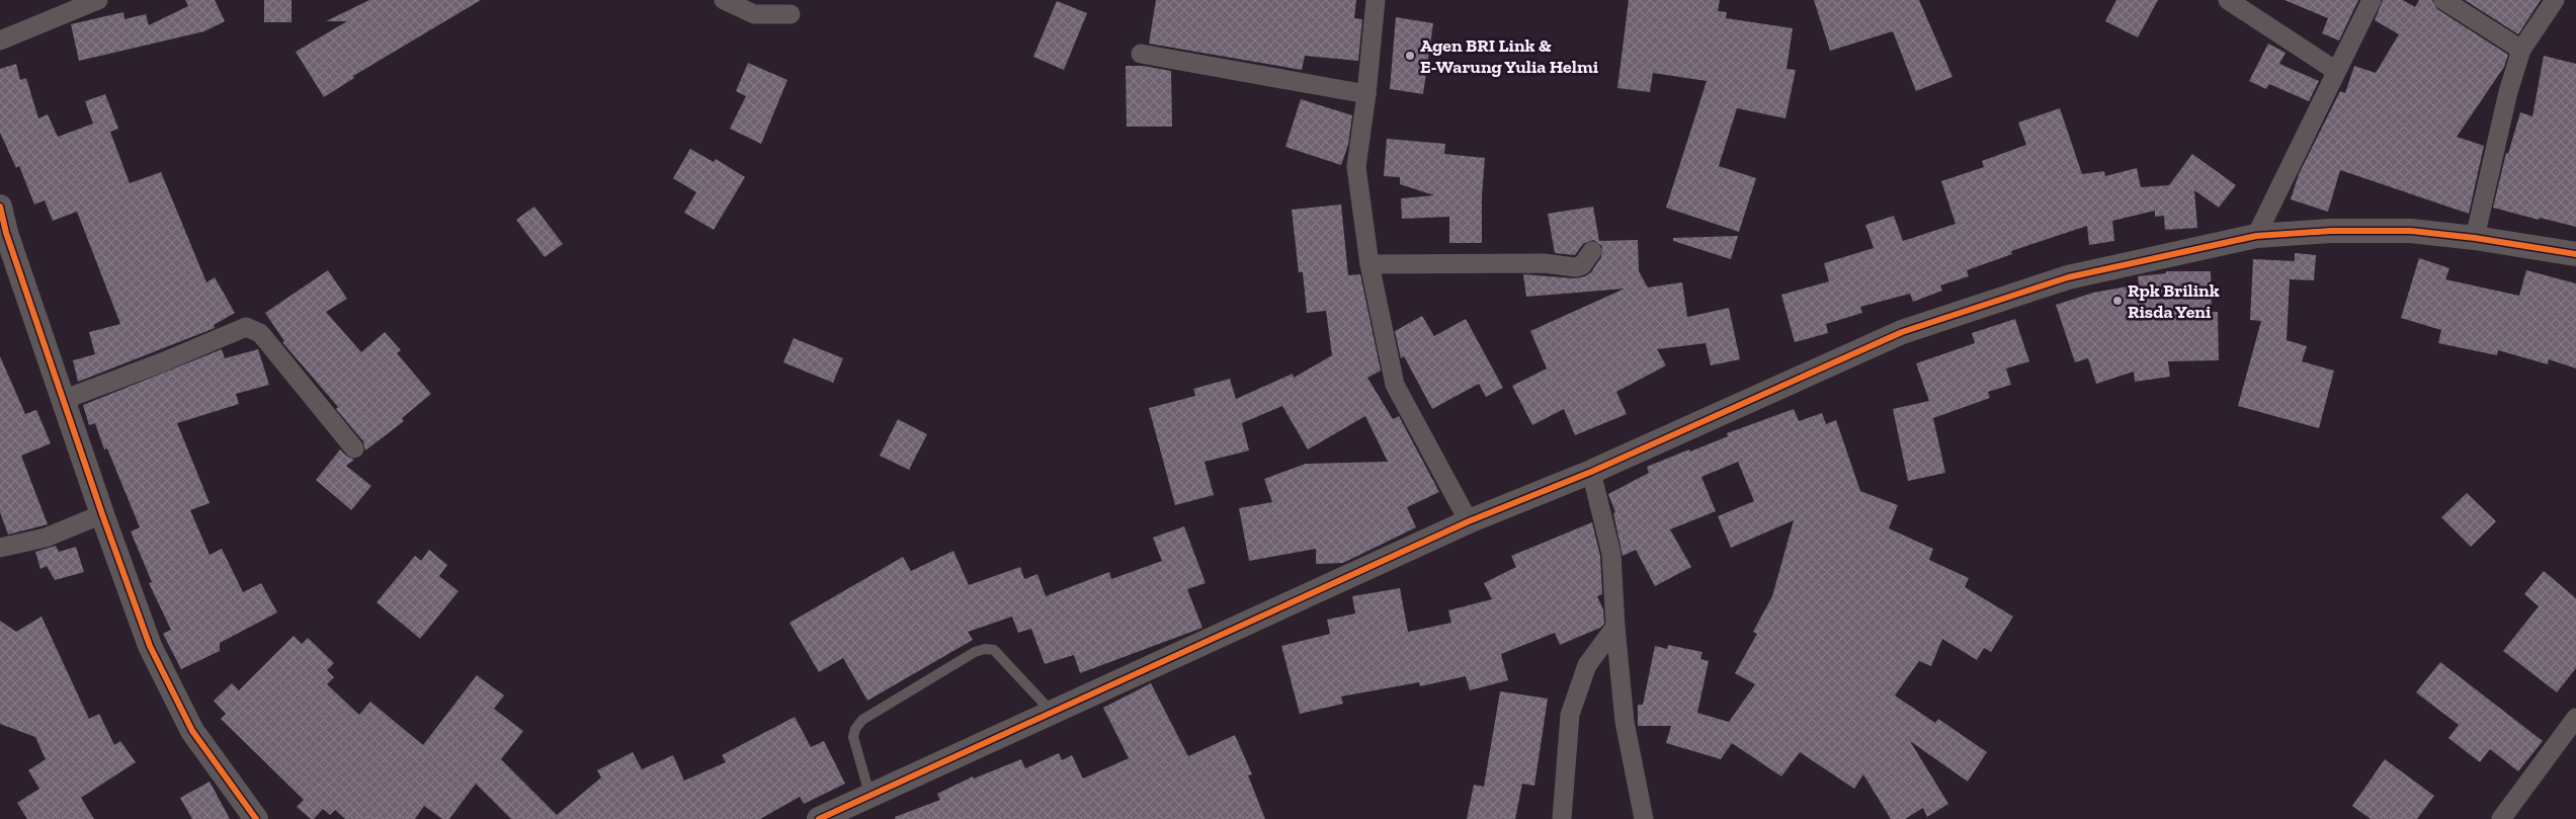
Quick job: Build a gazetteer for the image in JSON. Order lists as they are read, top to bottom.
{
  "places": ["Agen BRI Link & E-Warung Yulia Helmi", "Rpk Brilink Risda Yeni"]
}
